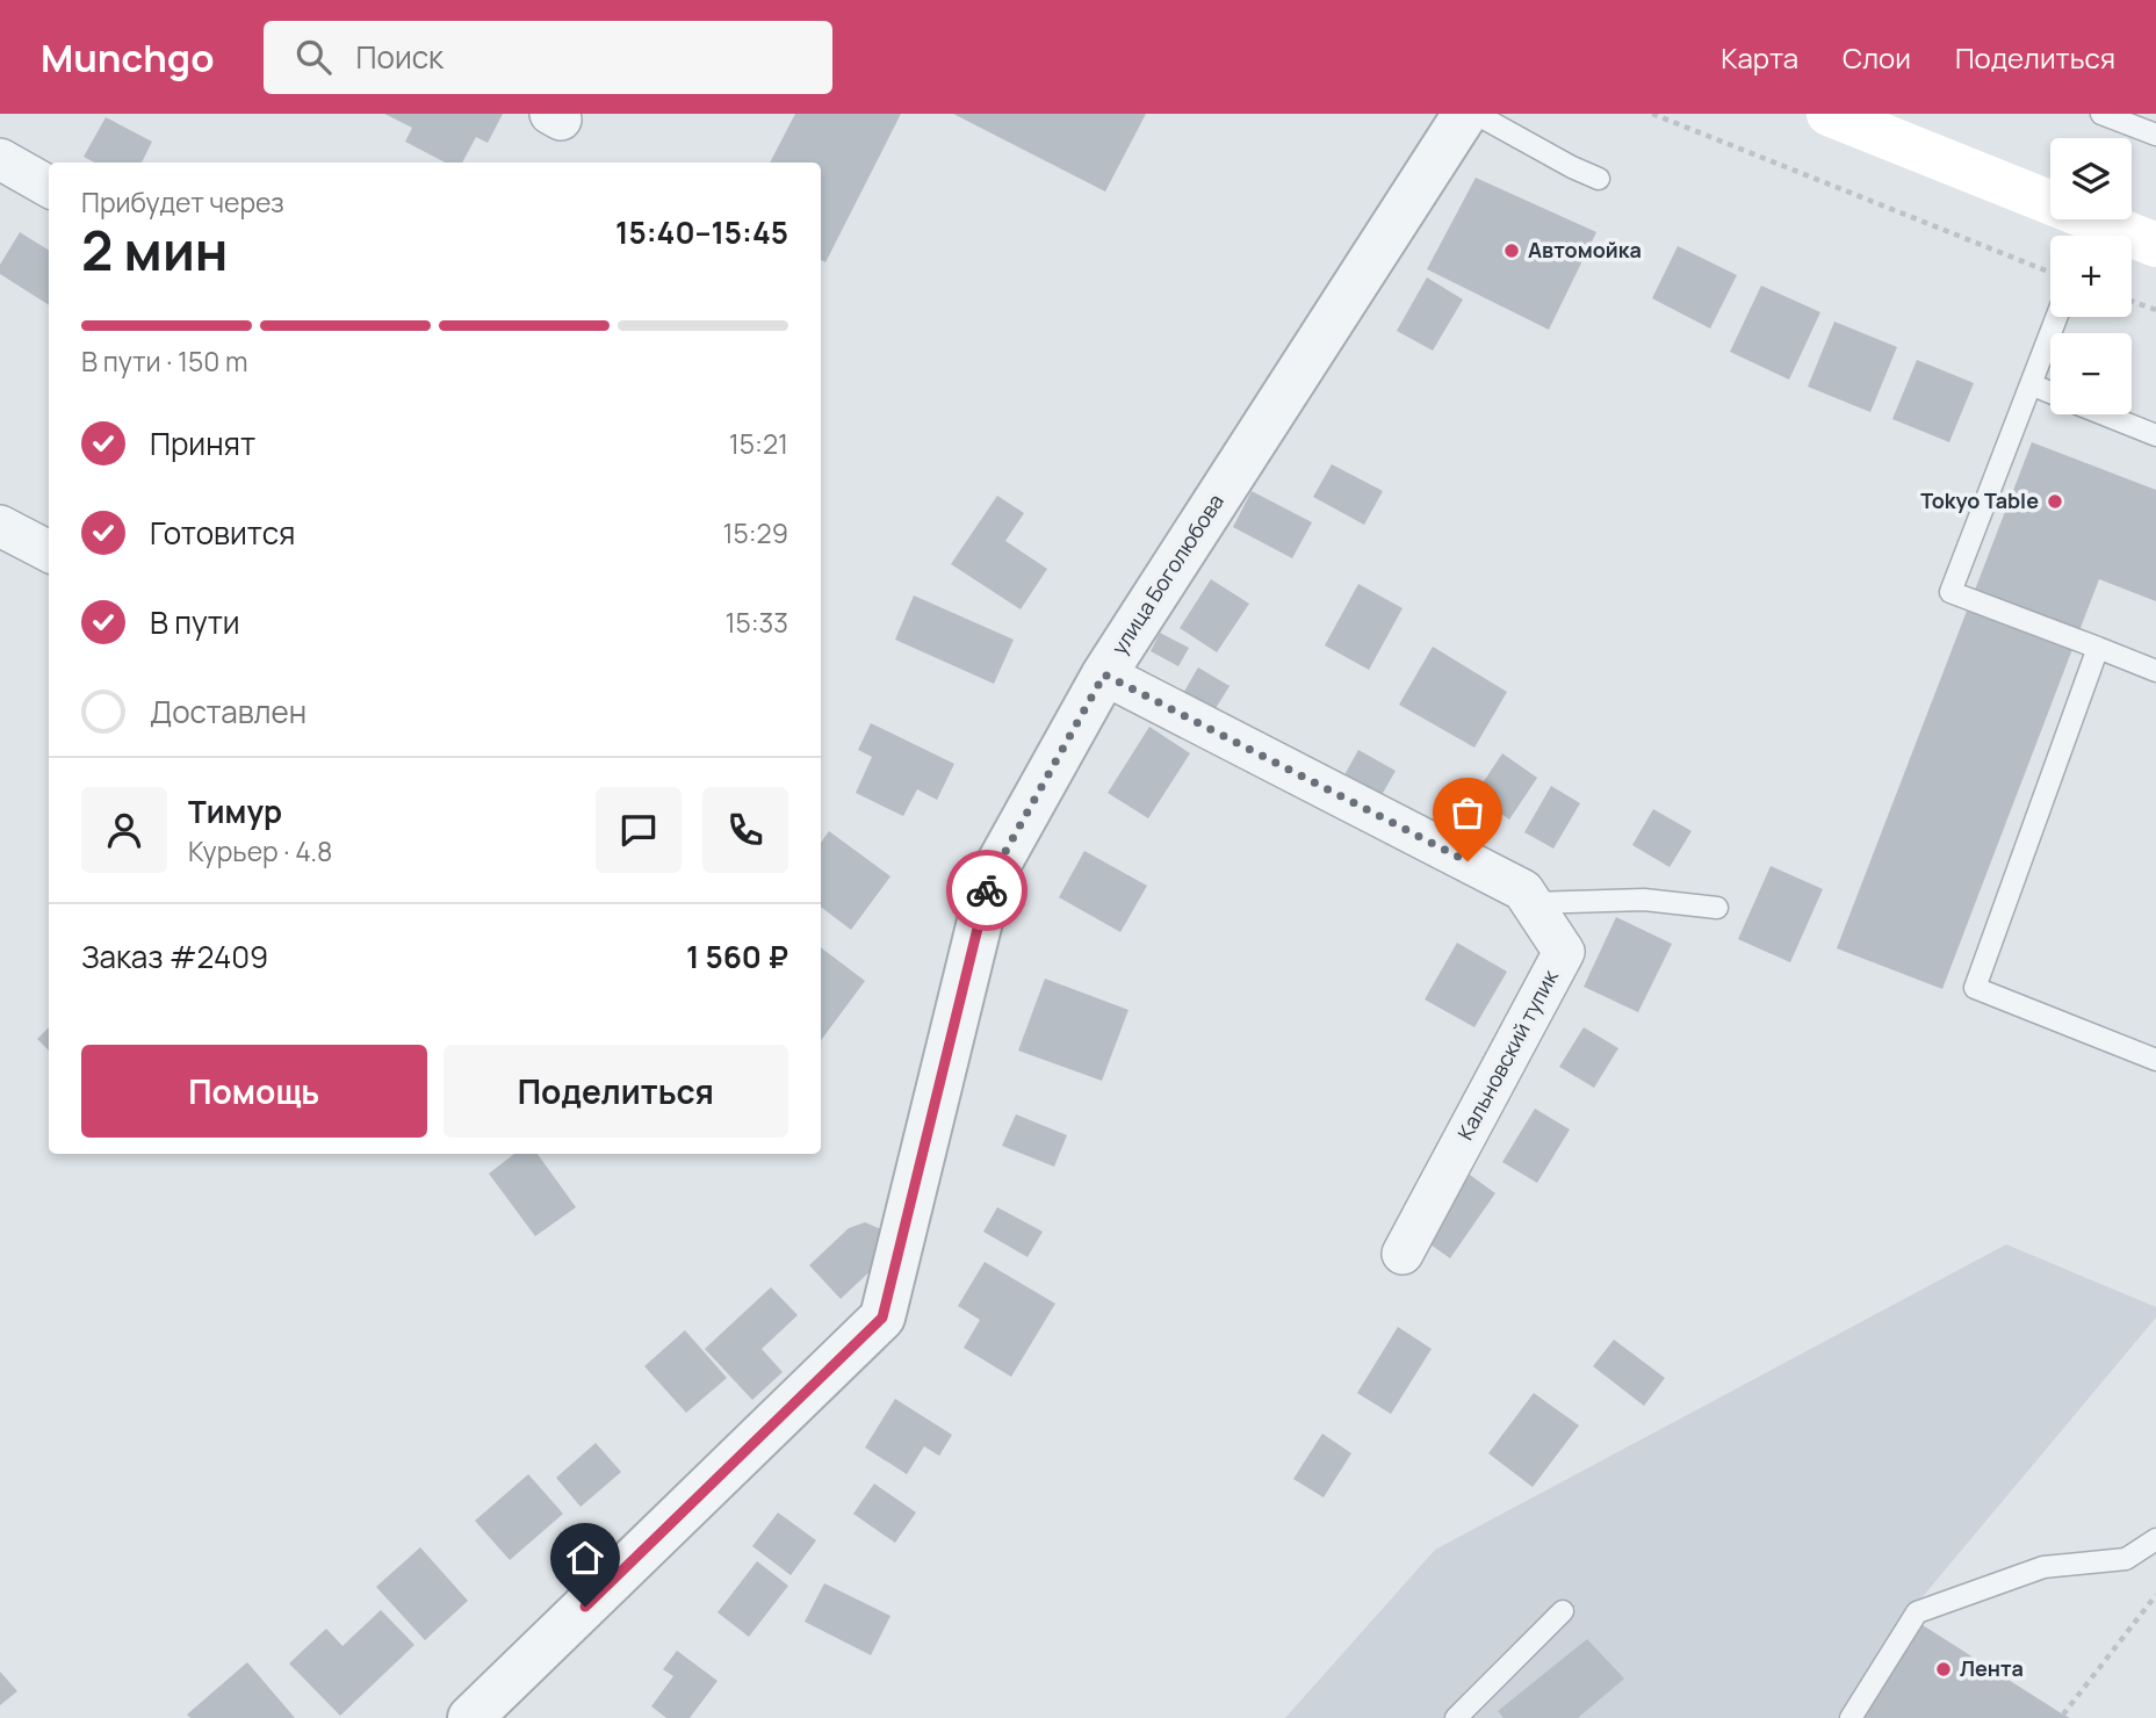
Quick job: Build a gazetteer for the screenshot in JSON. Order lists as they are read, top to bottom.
{
  "streets": {
    "street": ["улица Боголюбова", "Кальновский тупик"]
  },
  "crossings": [
    ["улица Боголюбова", "Кальновский тупик"]
  ],
  "places": ["Автомойка", "Tokyo Table", "Лента"],
  "page": {
    "header": "Munchgo",
    "search": "Поиск",
    "nav": ["Карта", "Слои", "Поделиться"],
    "map_buttons": ["+", "−"],
    "heading": ["2 мин", "Прибудет через", "15:40–15:45"],
    "panel": [
      "Тимур",
      "Курьер · 4.8",
      "Заказ #2409",
      "1 560 ₽"
    ],
    "bar": "В пути · 150 m",
    "list": [
      ["Принят", "15:21"],
      ["Готовится", "15:29"],
      ["В пути", "15:33"],
      "Доставлен"
    ],
    "buttons": ["Помощь", "Поделиться"]
  }
}
